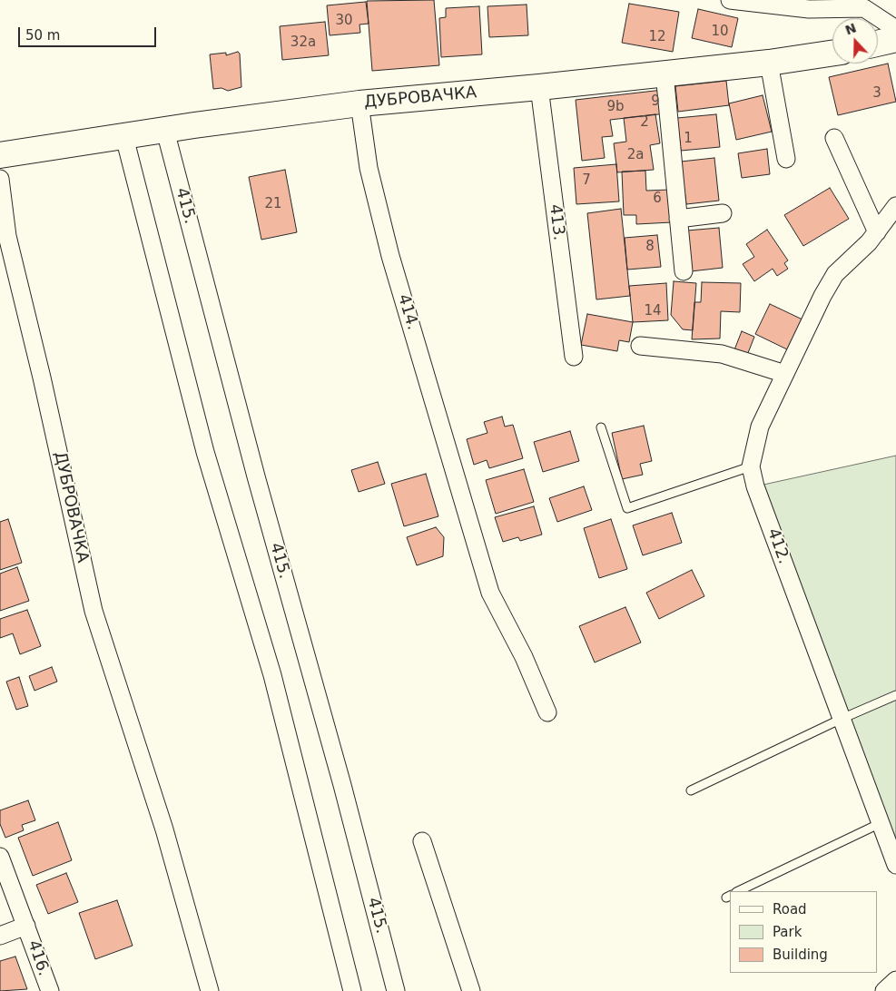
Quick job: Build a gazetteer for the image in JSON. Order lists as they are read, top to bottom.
{
  "streets": {
    "main road": ["ДУБРОВАЧКА"],
    "street": [
      "415.",
      "413.",
      "414.",
      "412.",
      "416."
    ]
  },
  "crossings": [
    ["ДУБРОВАЧКА", "415."],
    ["ДУБРОВАЧКА", "413."],
    ["ДУБРОВАЧКА", "414."]
  ],
  "house_numbers": [
    "30",
    "10",
    "12",
    "32a",
    "3",
    "9",
    "9b",
    "2",
    "1",
    "2a",
    "7",
    "6",
    "21",
    "8",
    "14"
  ],
  "legend": ["Road", "Park", "Building"],
  "scale_bar": "50 m",
  "north": "top"
}
